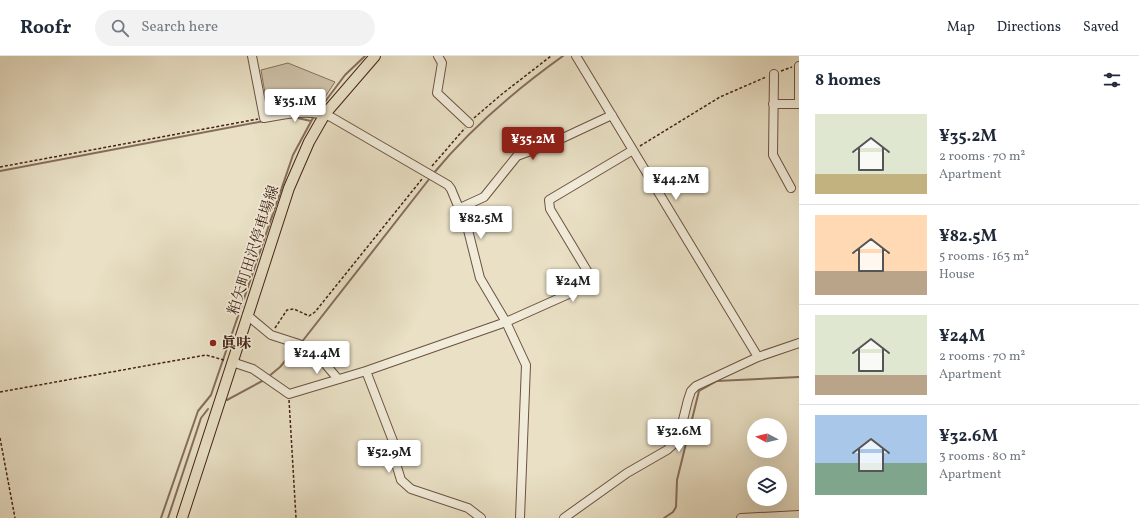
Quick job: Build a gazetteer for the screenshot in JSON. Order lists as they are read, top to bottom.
{
  "streets": {
    "main road": ["粕矢町田沢停車場線"]
  },
  "places": ["眞味"],
  "north": "left",
  "page": {
    "header": "Roofr",
    "search": "Search here",
    "nav": ["Map", "Directions", "Saved"],
    "heading": "8 homes",
    "price": [
      "¥35.1M",
      "¥35.2M",
      "¥44.2M",
      "¥82.5M",
      "¥24M",
      "¥24.4M",
      "¥32.6M",
      "¥52.9M"
    ],
    "list": [
      {
        "name": "¥35.2M",
        "note": "2 rooms · 70 m² · Apartment"
      },
      {
        "name": "¥82.5M",
        "note": "5 rooms · 163 m² · House"
      },
      {
        "name": "¥24M",
        "note": "2 rooms · 70 m² · Apartment"
      },
      {
        "name": "¥32.6M",
        "note": "3 rooms · 80 m² · Apartment"
      }
    ]
  }
}
